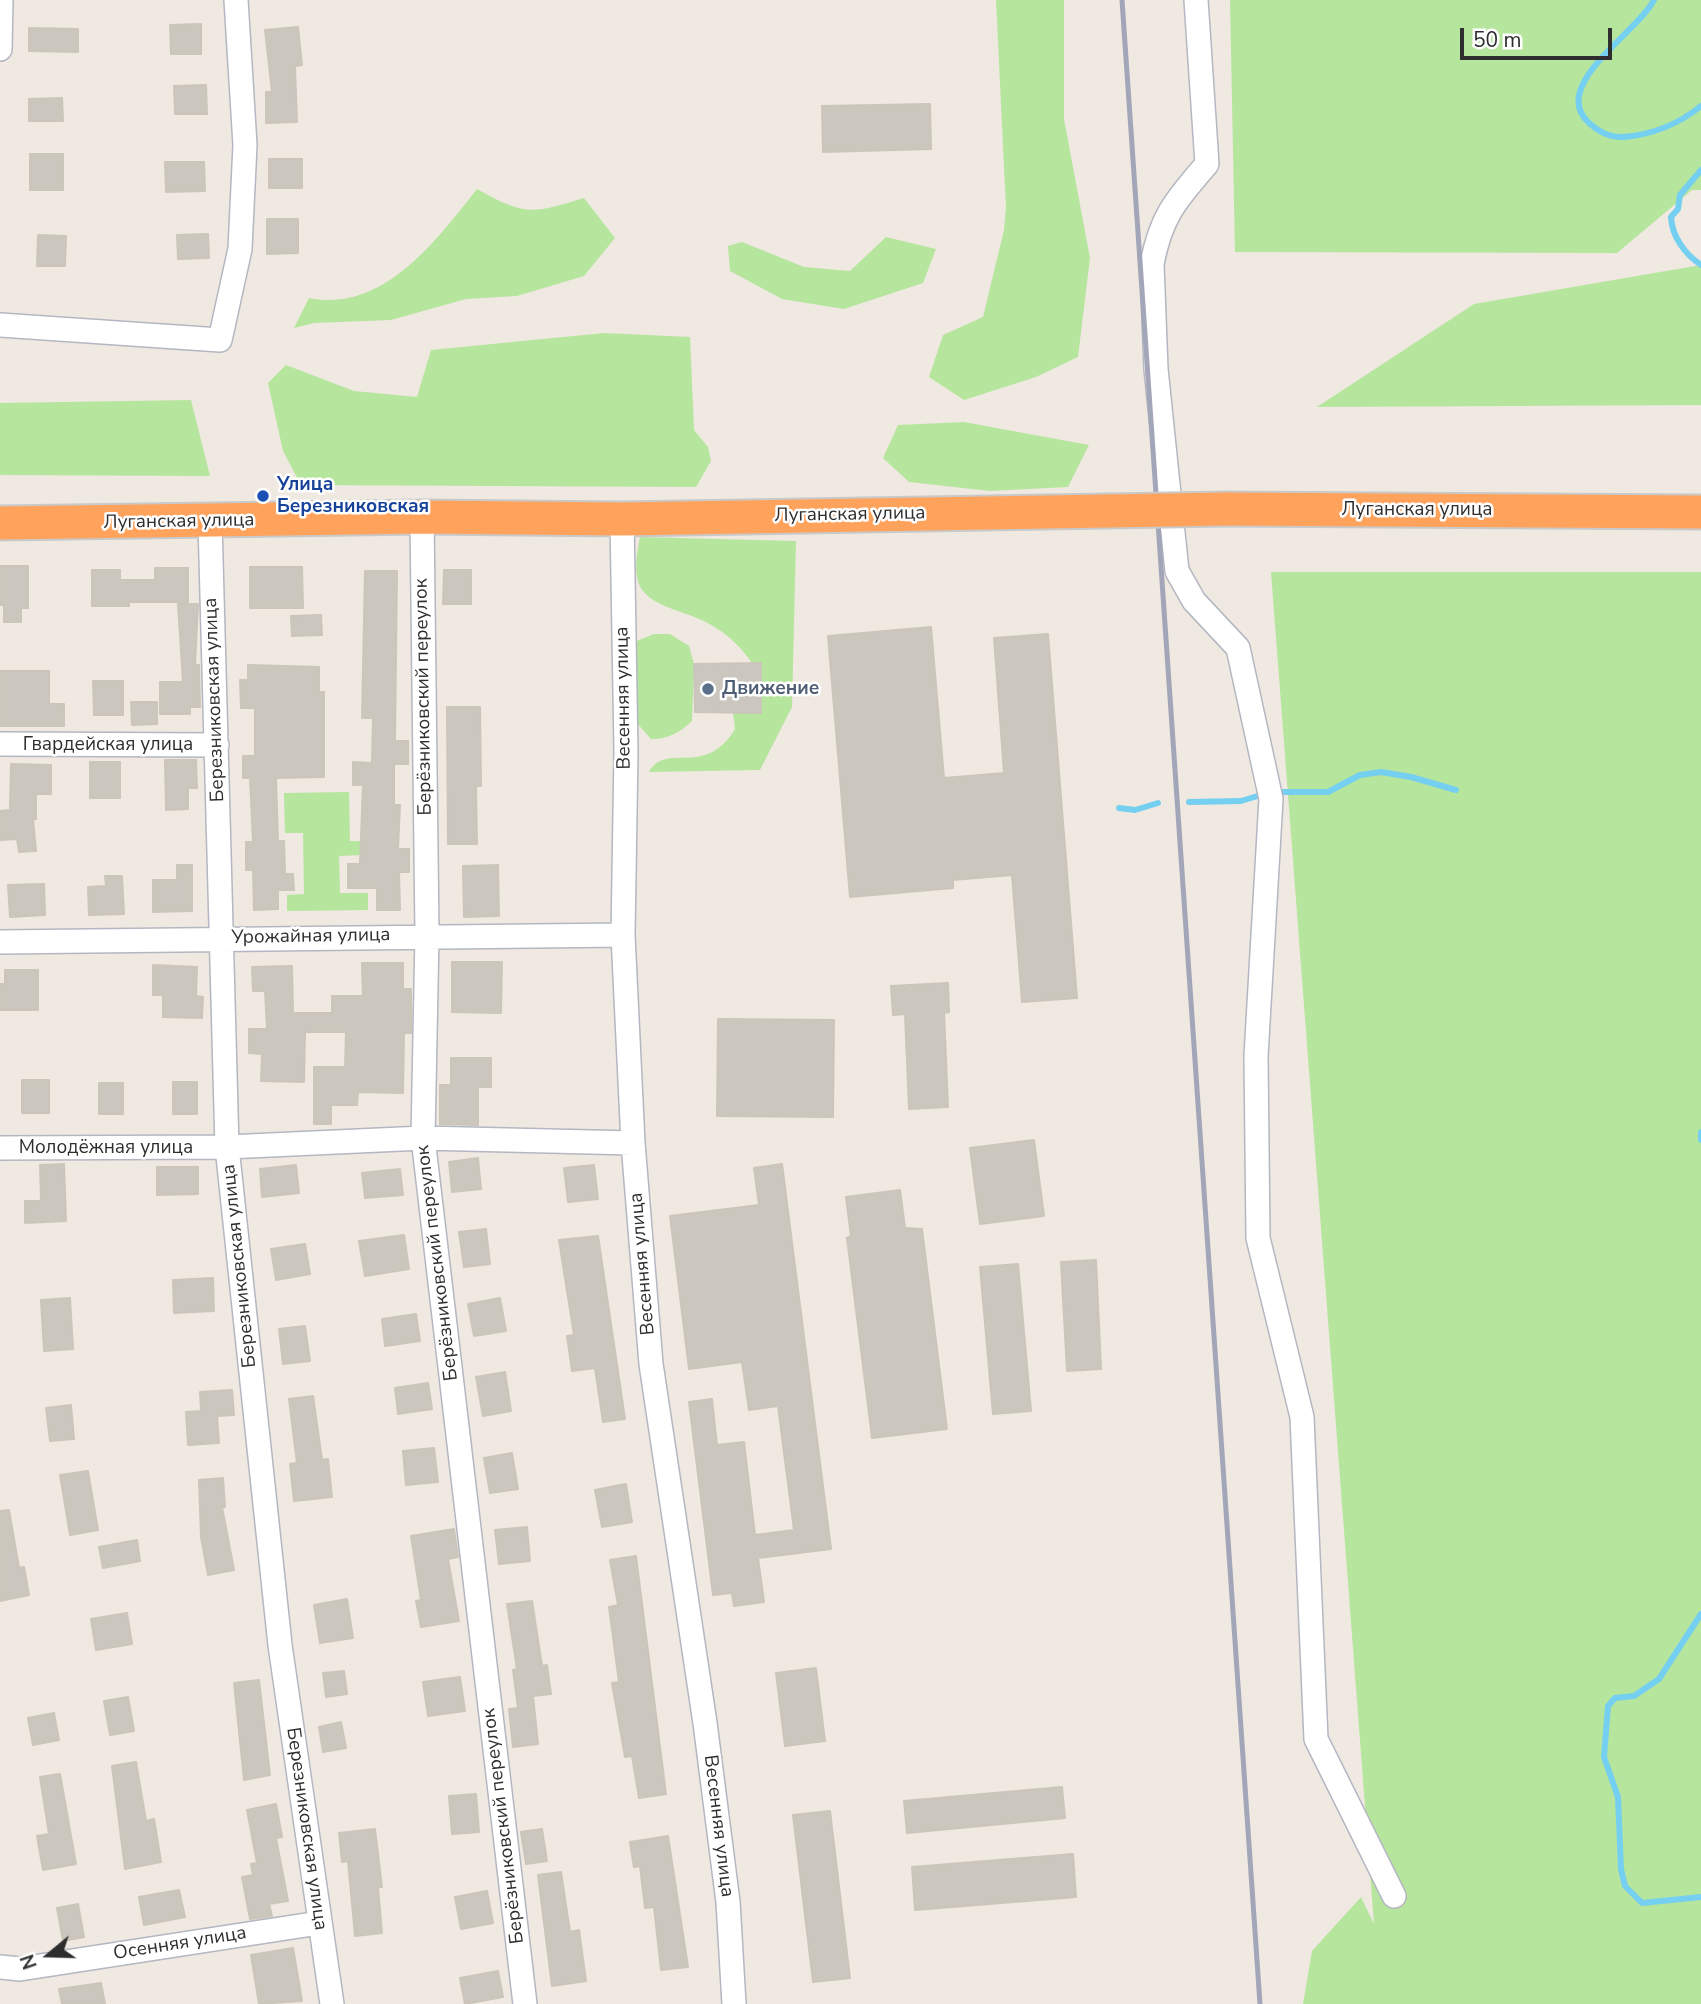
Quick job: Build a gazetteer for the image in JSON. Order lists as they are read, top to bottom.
{
  "streets": {
    "highway": ["Луганская улица"],
    "street": [
      "Берёзниковский переулок",
      "Весенняя улица",
      "Березниковская улица",
      "Гвардейская улица",
      "Урожайная улица",
      "Молодёжная улица",
      "Осенняя улица"
    ]
  },
  "crossings": [
    ["Луганская улица", "Берёзниковский переулок"],
    ["Луганская улица", "Весенняя улица"],
    ["Луганская улица", "Березниковская улица"],
    ["Берёзниковский переулок", "Урожайная улица"],
    ["Берёзниковский переулок", "Молодёжная улица"],
    ["Весенняя улица", "Урожайная улица"],
    ["Весенняя улица", "Молодёжная улица"],
    ["Березниковская улица", "Гвардейская улица"],
    ["Березниковская улица", "Урожайная улица"],
    ["Березниковская улица", "Молодёжная улица"],
    ["Березниковская улица", "Осенняя улица"]
  ],
  "places": ["Улица Березниковская", "Движение"],
  "scale_bar": "50 m",
  "north": "left"
}
